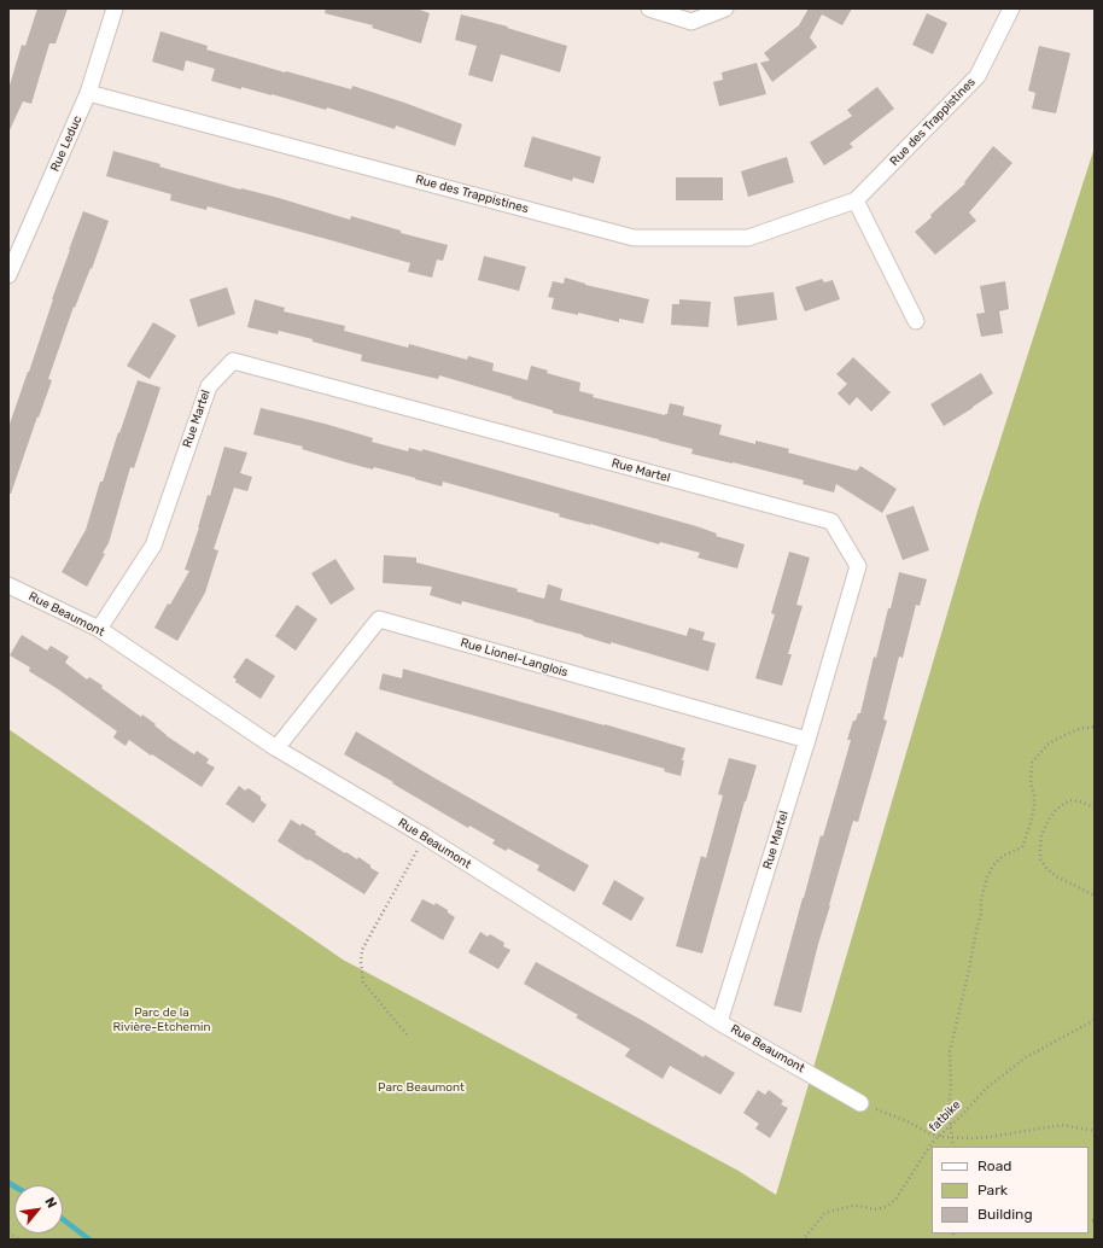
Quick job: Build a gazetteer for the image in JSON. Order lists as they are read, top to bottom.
{
  "streets": {
    "street": [
      "Rue des Trappistines",
      "Rue Leduc",
      "Rue Martel",
      "Rue Beaumont",
      "Rue Lionel-Langlois"
    ],
    "path": ["fatbike"]
  },
  "crossings": [
    ["Rue des Trappistines", "Rue Leduc"],
    ["Rue Martel", "Rue Beaumont"],
    ["Rue Martel", "Rue Lionel-Langlois"],
    ["Rue Beaumont", "Rue Lionel-Langlois"]
  ],
  "parks": ["Parc de la Rivière-Etchemin", "Parc Beaumont"],
  "legend": ["Road", "Park", "Building"],
  "north": "top right"
}
